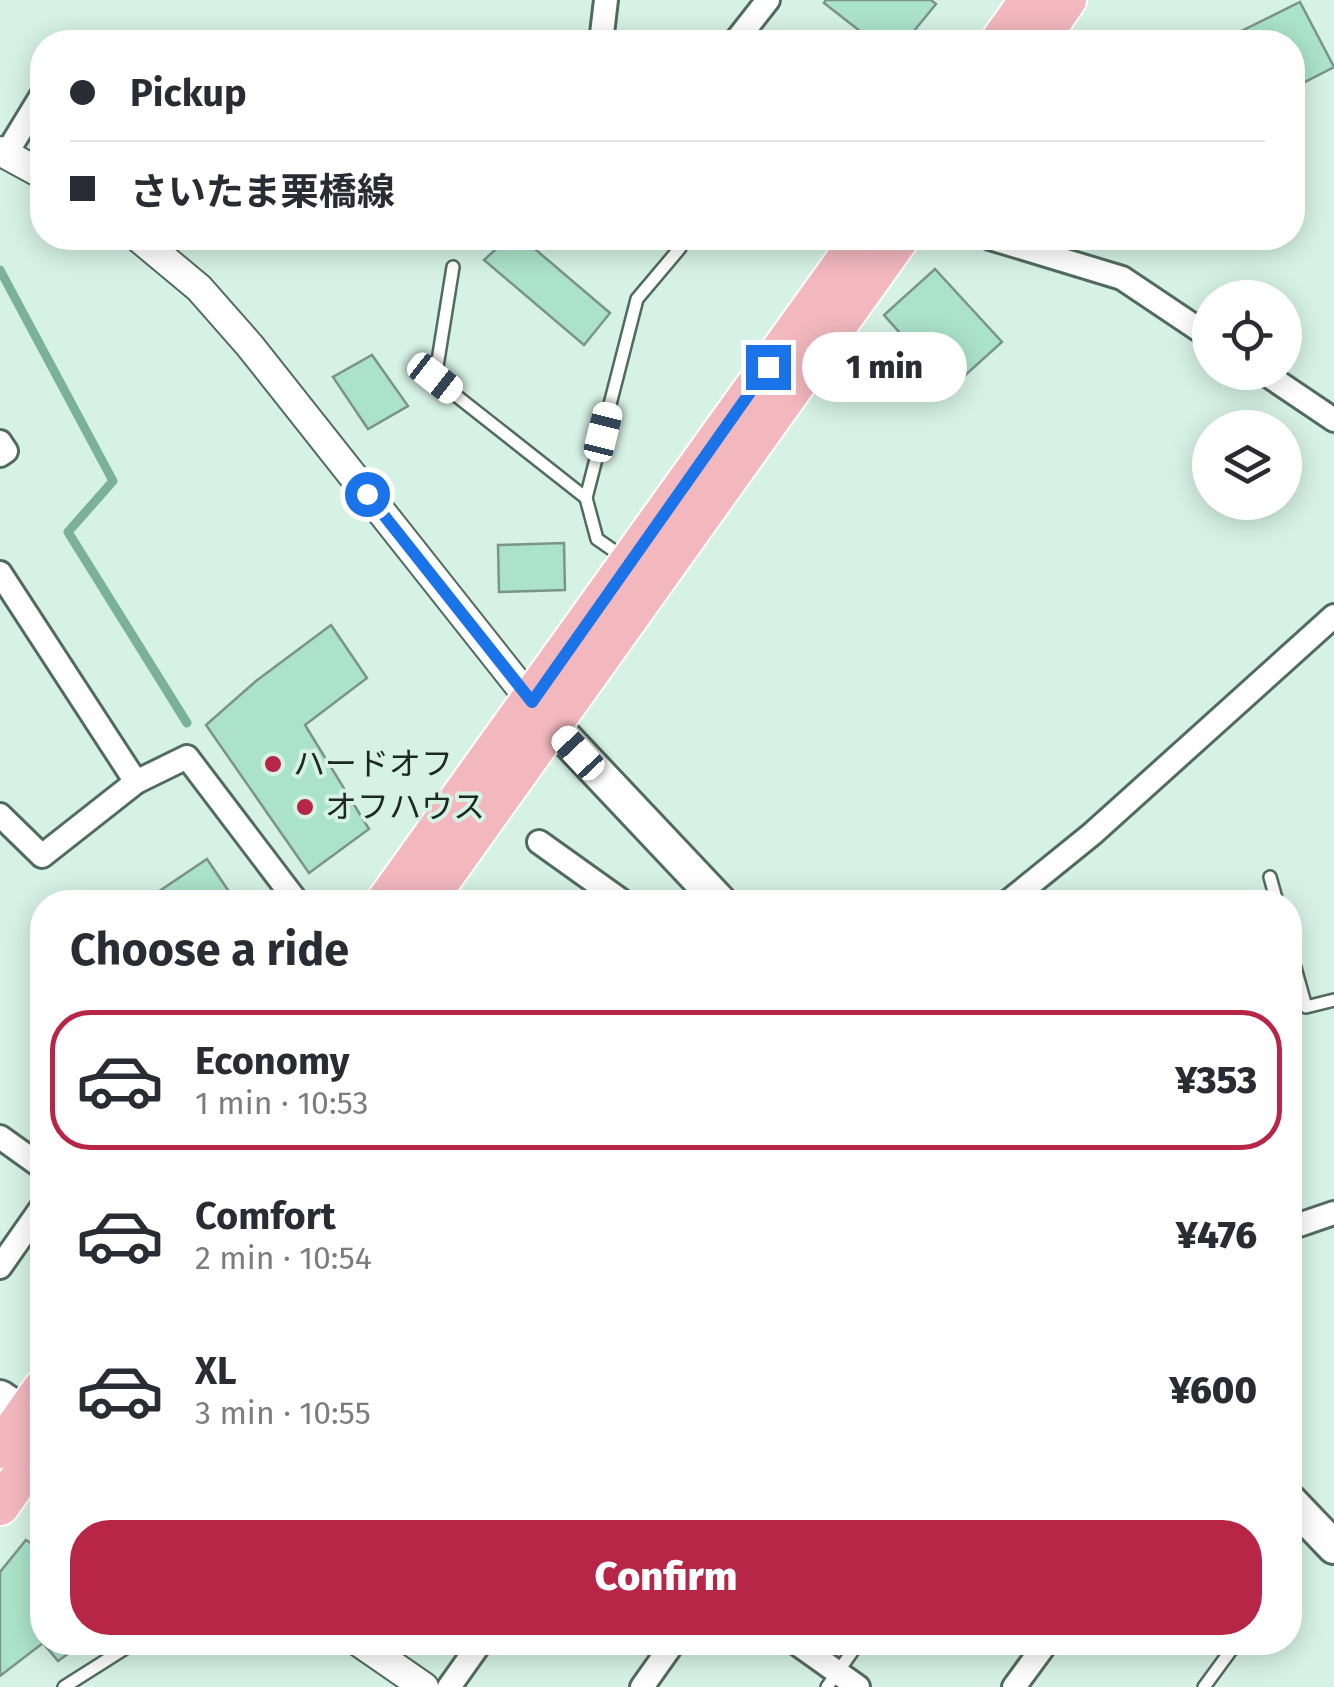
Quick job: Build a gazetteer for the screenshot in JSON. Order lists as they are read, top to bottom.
{
  "places": ["ハードオフ", "オフハウス"],
  "page": {
    "banner": ["Pickup", "さいたま栗橋線"],
    "bubble": "1 min",
    "heading": "Choose a ride",
    "list": [
      {
        "name": "Economy",
        "note": "1 min · 10:53",
        "value": "¥353"
      },
      {
        "name": "Comfort",
        "note": "2 min · 10:54",
        "value": "¥476"
      },
      {
        "name": "XL",
        "note": "3 min · 10:55",
        "value": "¥600"
      }
    ],
    "buttons": "Confirm"
  }
}
